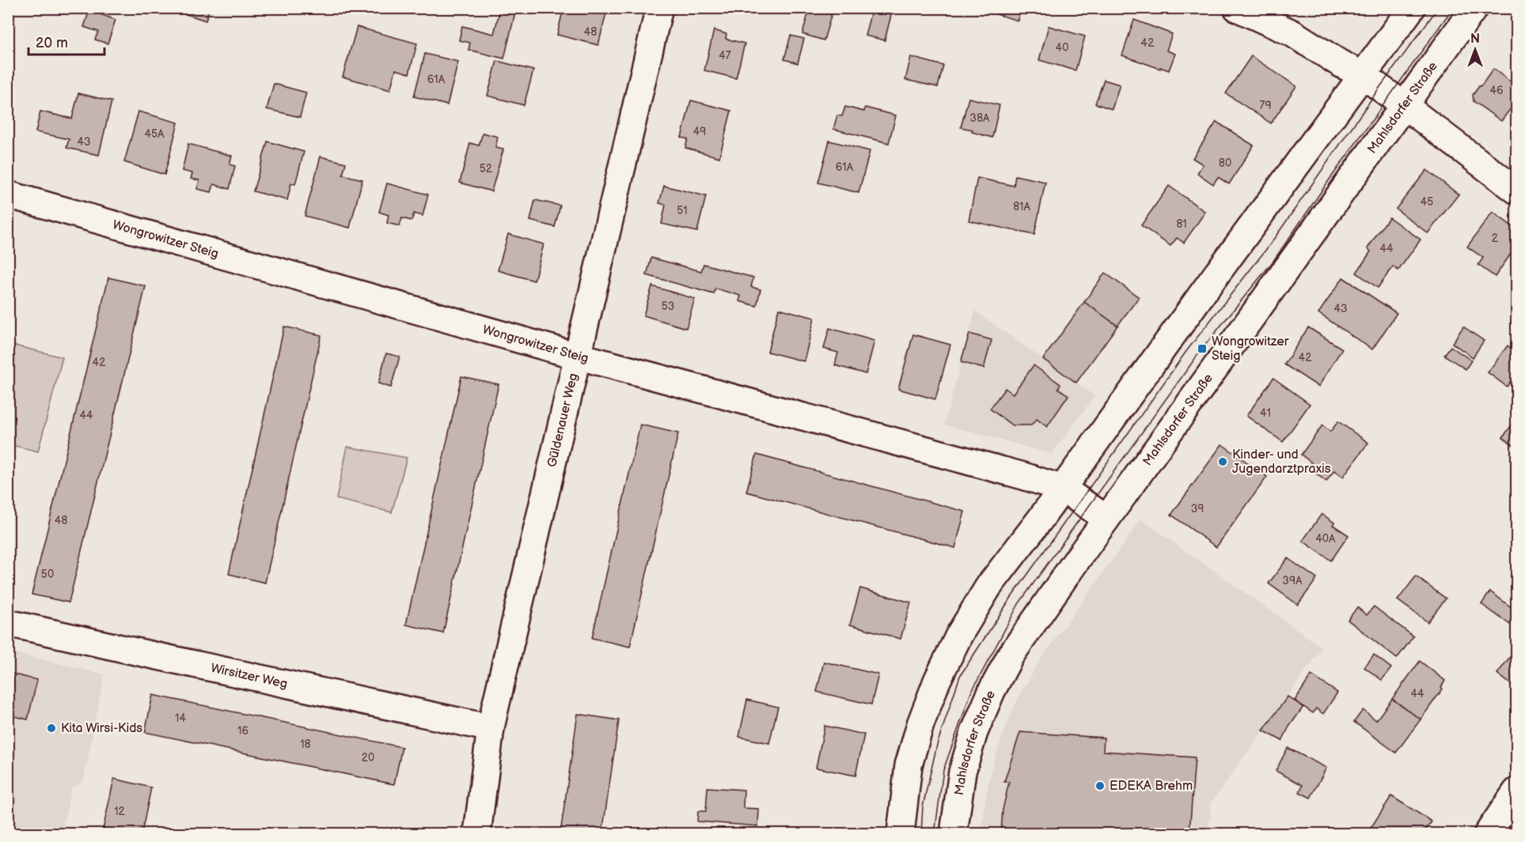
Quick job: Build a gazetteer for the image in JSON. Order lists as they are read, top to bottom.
{
  "streets": {
    "street": [
      "Mahlsdorfer Straße",
      "Wongrowitzer Steig",
      "Güldenauer Weg",
      "Wirsitzer Weg"
    ]
  },
  "crossings": [
    ["Mahlsdorfer Straße", "Wongrowitzer Steig"],
    ["Wongrowitzer Steig", "Güldenauer Weg"],
    ["Güldenauer Weg", "Wirsitzer Weg"]
  ],
  "places": {
    "transit": ["Wongrowitzer Steig"],
    "other": ["Kinder- und Jugendarztpraxis", "Kita Wirsi-Kids", "EDEKA Brehm"]
  },
  "house_numbers": [
    "48",
    "42",
    "40",
    "47",
    "61A",
    "46",
    "79",
    "38A",
    "49",
    "45A",
    "43",
    "80",
    "61A",
    "52",
    "45",
    "81A",
    "51",
    "81",
    "2",
    "44",
    "53",
    "43",
    "42",
    "42",
    "41",
    "44",
    "39",
    "48",
    "40A",
    "50",
    "39A",
    "44",
    "14",
    "16",
    "18",
    "20",
    "12"
  ],
  "scale_bar": "20 m",
  "north": "top"
}
